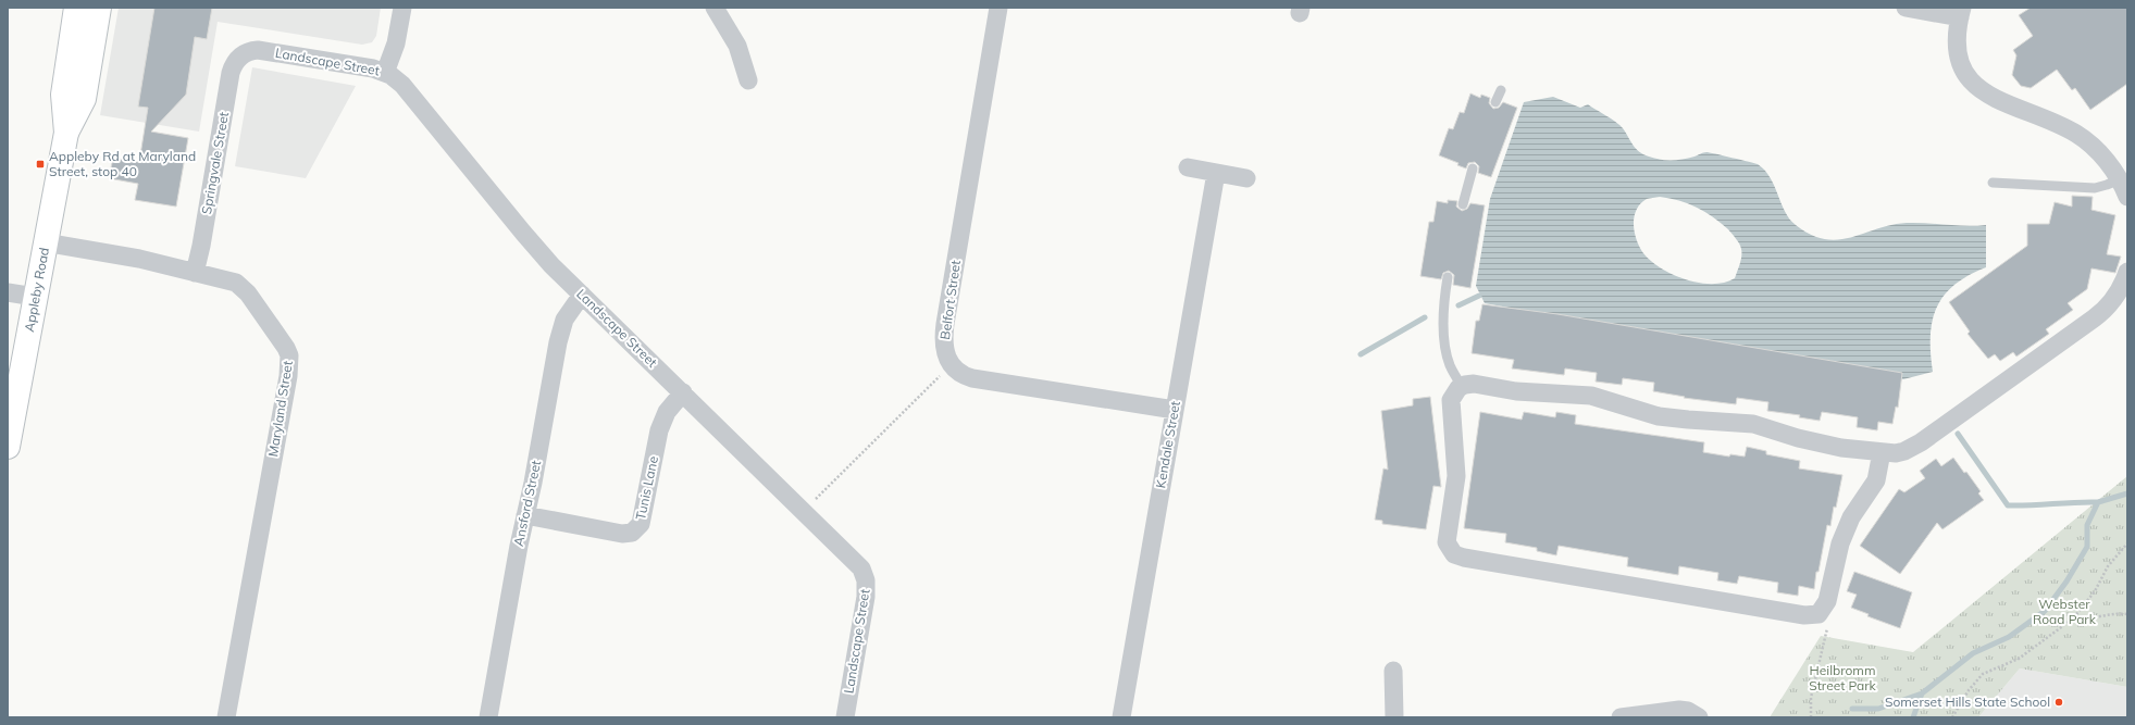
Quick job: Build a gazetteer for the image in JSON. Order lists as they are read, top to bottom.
{
  "streets": {
    "main road": ["Appleby Road"],
    "street": [
      "Landscape Street",
      "Springvale Street",
      "Belfort Street",
      "Maryland Street",
      "Kendale Street",
      "Tunis Lane",
      "Ansford Street"
    ]
  },
  "crossings": [
    ["Landscape Street", "Springvale Street"],
    ["Landscape Street", "Tunis Lane"],
    ["Landscape Street", "Ansford Street"],
    ["Springvale Street", "Maryland Street"],
    ["Appleby Road", "Maryland Street"],
    ["Tunis Lane", "Ansford Street"]
  ],
  "parks": ["Webster Road Park", "Heilbromm Street Park"],
  "places": {
    "transit": ["Appleby Rd at Maryland Street, stop 40"],
    "other": ["Somerset Hills State School"]
  }
}
